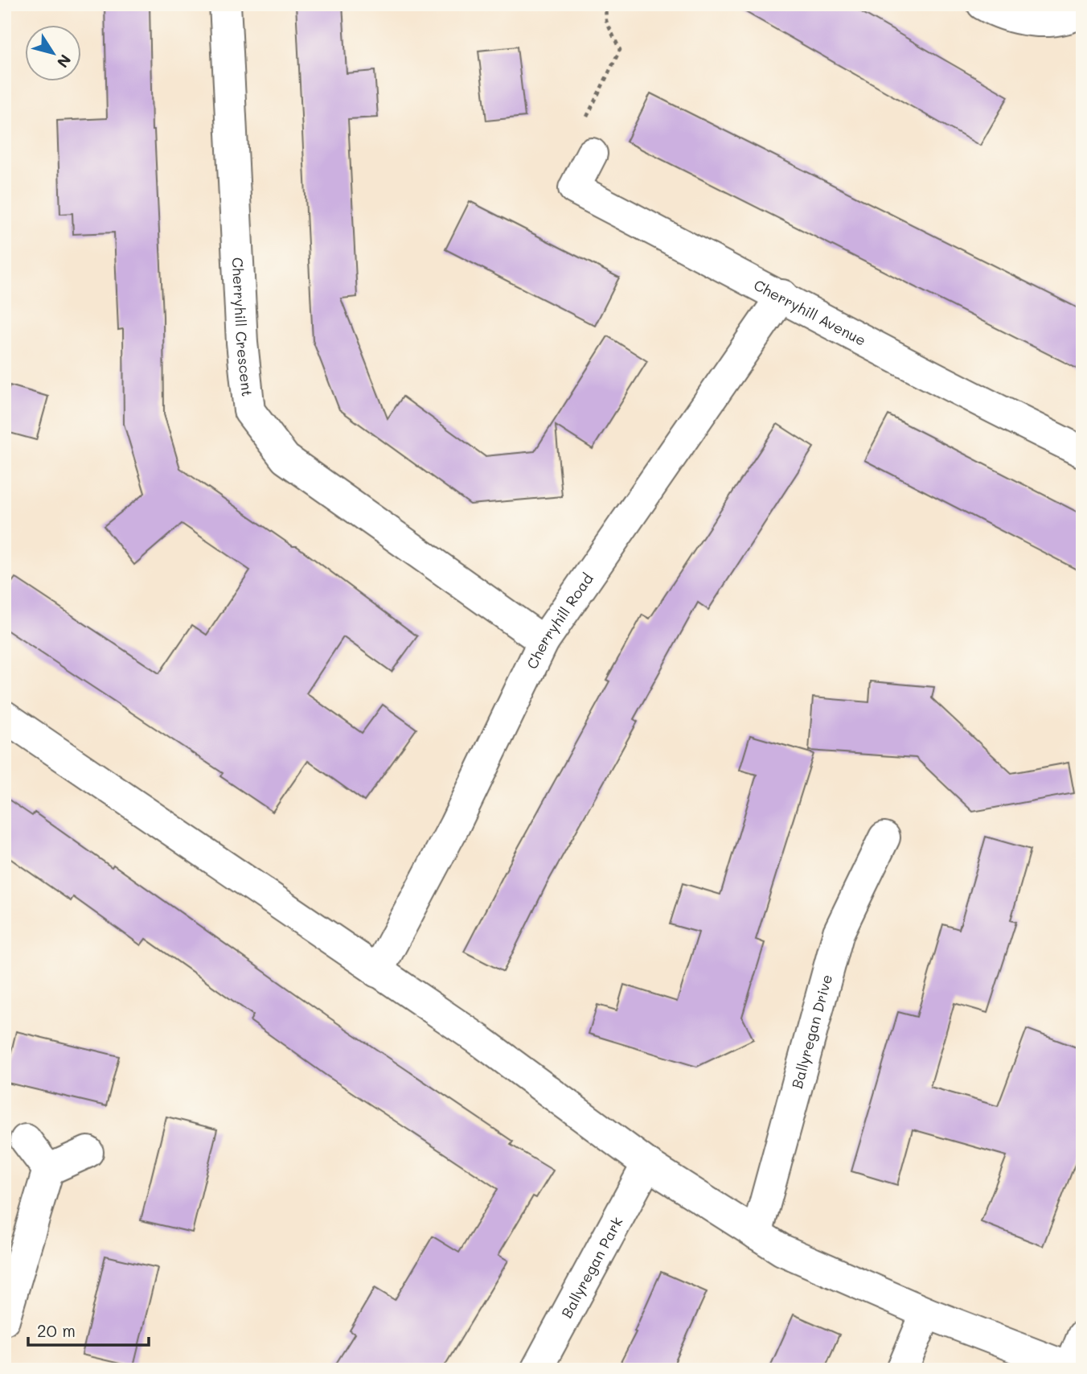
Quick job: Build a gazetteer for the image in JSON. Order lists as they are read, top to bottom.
{
  "streets": {
    "street": [
      "Cherryhill Avenue",
      "Cherryhill Crescent",
      "Cherryhill Road",
      "Ballyregan Drive",
      "Ballyregan Park"
    ]
  },
  "crossings": [
    ["Cherryhill Avenue", "Cherryhill Road"],
    ["Cherryhill Crescent", "Cherryhill Road"]
  ],
  "scale_bar": "20 m",
  "north": "bottom right"
}
